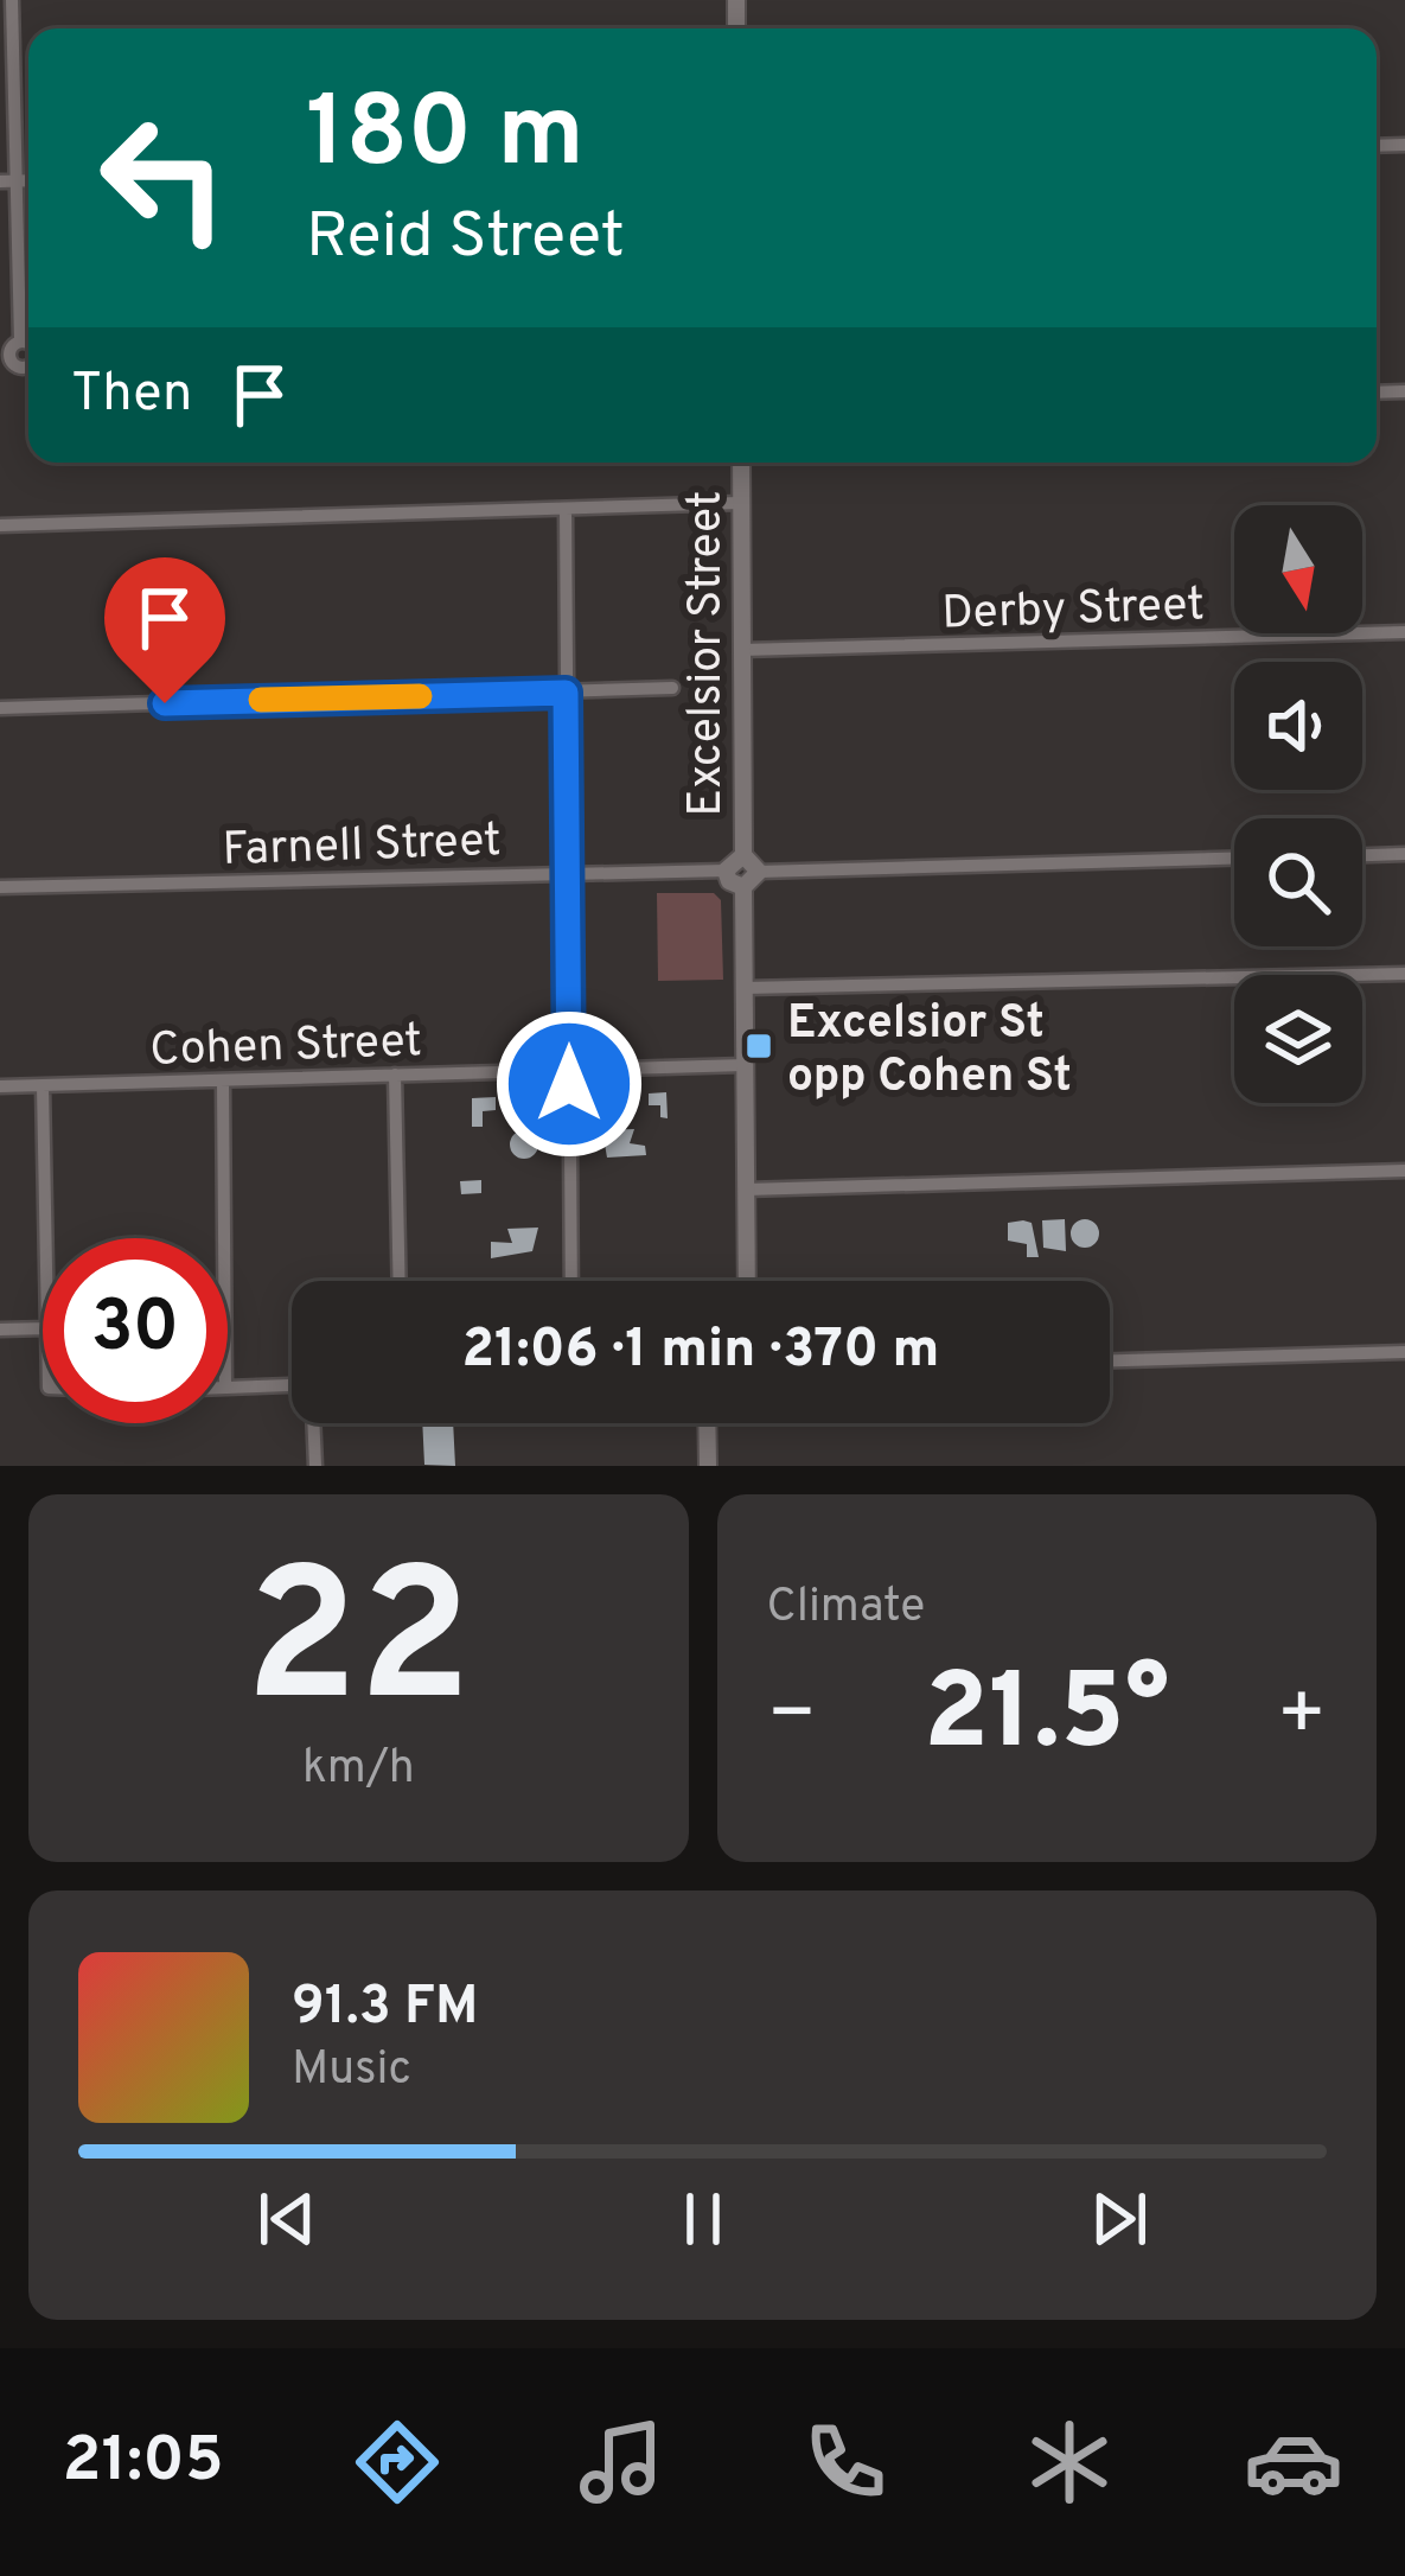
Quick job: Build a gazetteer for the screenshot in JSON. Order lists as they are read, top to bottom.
{
  "streets": {
    "street": [
      "Derby Street",
      "Excelsior Street",
      "Farnell Street",
      "Cohen Street"
    ]
  },
  "crossings": [
    ["Derby Street", "Excelsior Street"]
  ],
  "places": {
    "transit": ["Excelsior St opp Cohen St"]
  },
  "north": "bottom",
  "page": {
    "turn": ["180 m", "Reid Street"],
    "then": "Then",
    "limit": "30",
    "trip": "21:06 · 1 min · 370 m",
    "tile": [
      ["22", "km/h"],
      "Climate"
    ],
    "heat": ["−", "21.5°", "+"],
    "song": ["91.3 FM", "Music"],
    "tabs": "21:05"
  }
}
